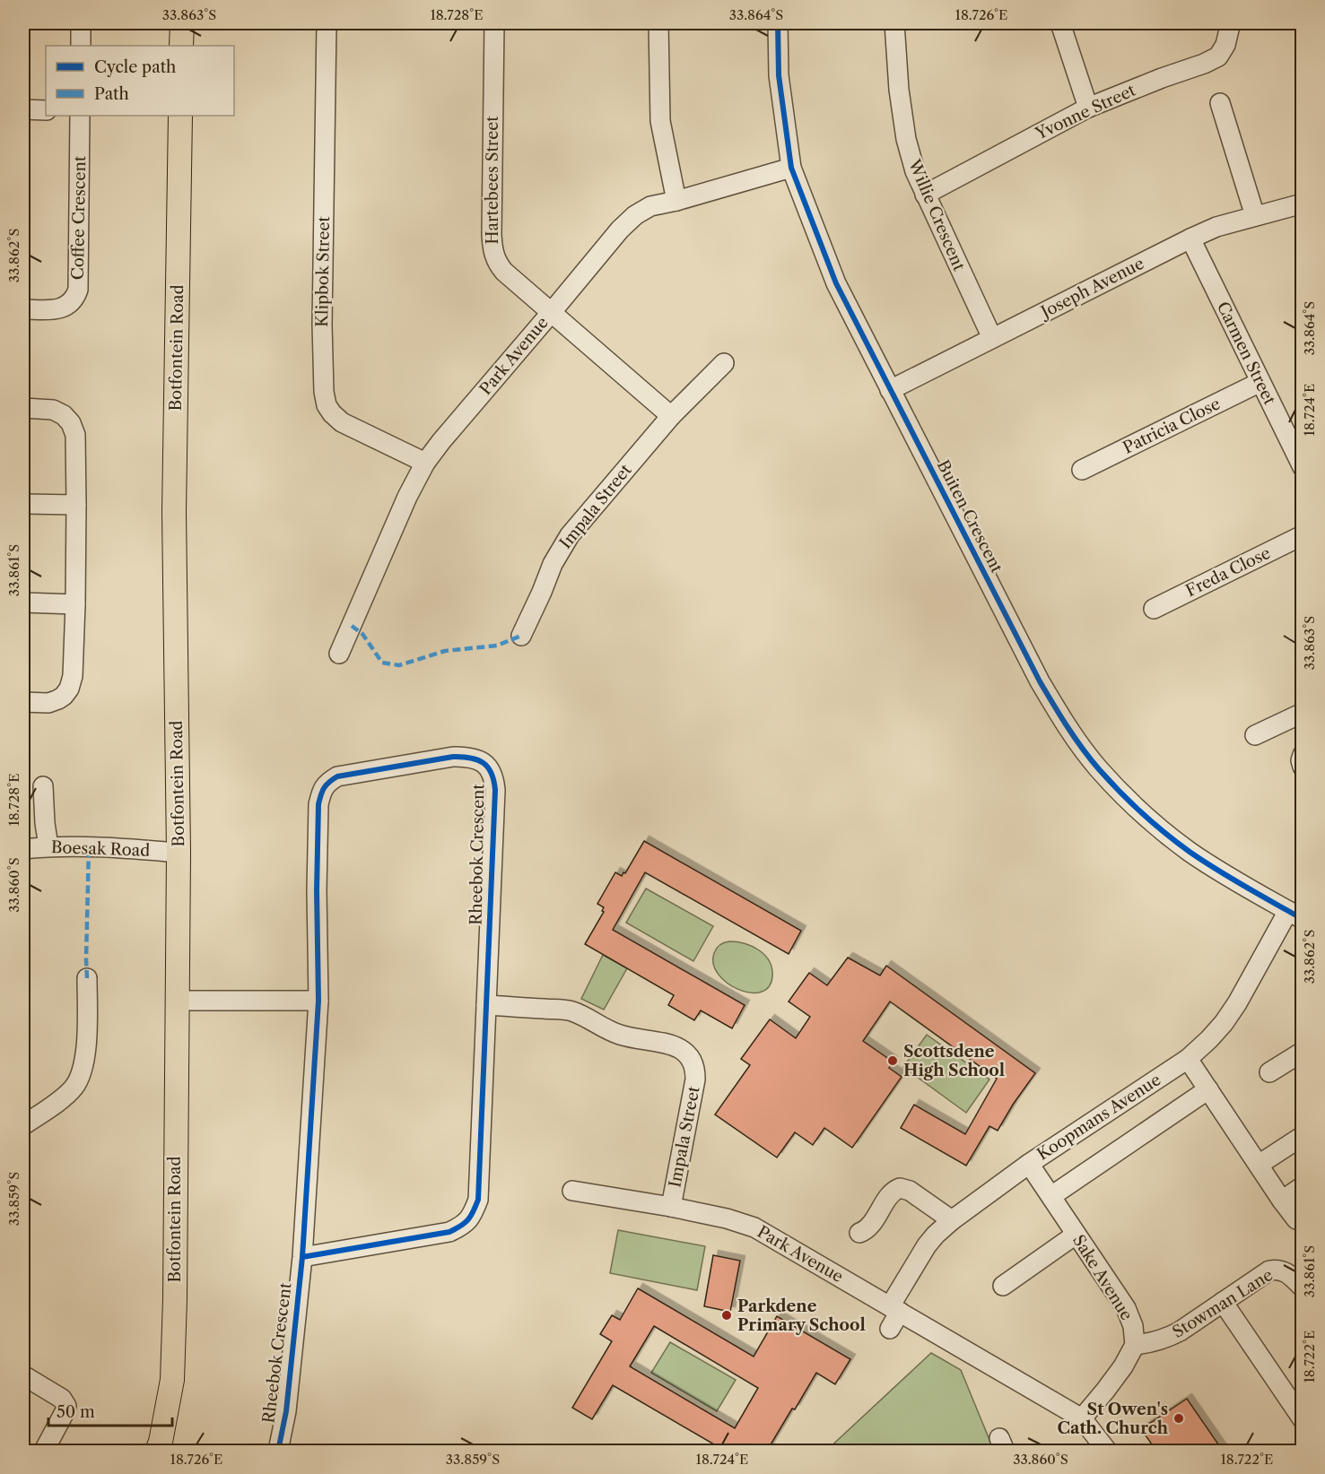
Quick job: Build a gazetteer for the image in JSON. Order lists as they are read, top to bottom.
{
  "streets": {
    "main road": ["Botfontein Road"],
    "street": [
      "Yvonne Street",
      "Hartebees Street",
      "Willie Crescent",
      "Coffee Crescent",
      "Klipbok Street",
      "Joseph Avenue",
      "Carmen Street",
      "Park Avenue",
      "Patricia Close",
      "Impala Street",
      "Buiten Crescent",
      "Freda Close",
      "Boesak Road",
      "Rheebok Crescent",
      "Koopmans Avenue",
      "Sake Avenue",
      "Stowman Lane"
    ]
  },
  "crossings": [
    ["Yvonne Street", "Willie Crescent"],
    ["Hartebees Street", "Park Avenue"],
    ["Willie Crescent", "Joseph Avenue"],
    ["Klipbok Street", "Park Avenue"],
    ["Joseph Avenue", "Carmen Street"],
    ["Joseph Avenue", "Buiten Crescent"],
    ["Botfontein Road", "Boesak Road"],
    ["Carmen Street", "Patricia Close"],
    ["Park Avenue", "Impala Street"],
    ["Park Avenue", "Buiten Crescent"],
    ["Park Avenue", "Koopmans Avenue"],
    ["Impala Street", "Rheebok Crescent"],
    ["Buiten Crescent", "Koopmans Avenue"],
    ["Koopmans Avenue", "Sake Avenue"],
    ["Sake Avenue", "Stowman Lane"]
  ],
  "places": ["Scottsdene High School", "Parkdene Primary School", "St Owen's Cath. Church"],
  "legend": ["Cycle path", "Path"],
  "scale_bar": "50 m",
  "coordinates": [
    "33.863°S",
    "18.728°E",
    "33.864°S",
    "18.726°E",
    "33.862°S",
    "18.724°E",
    "33.861°S",
    "33.860°S",
    "33.859°S",
    "18.722°E"
  ]
}
